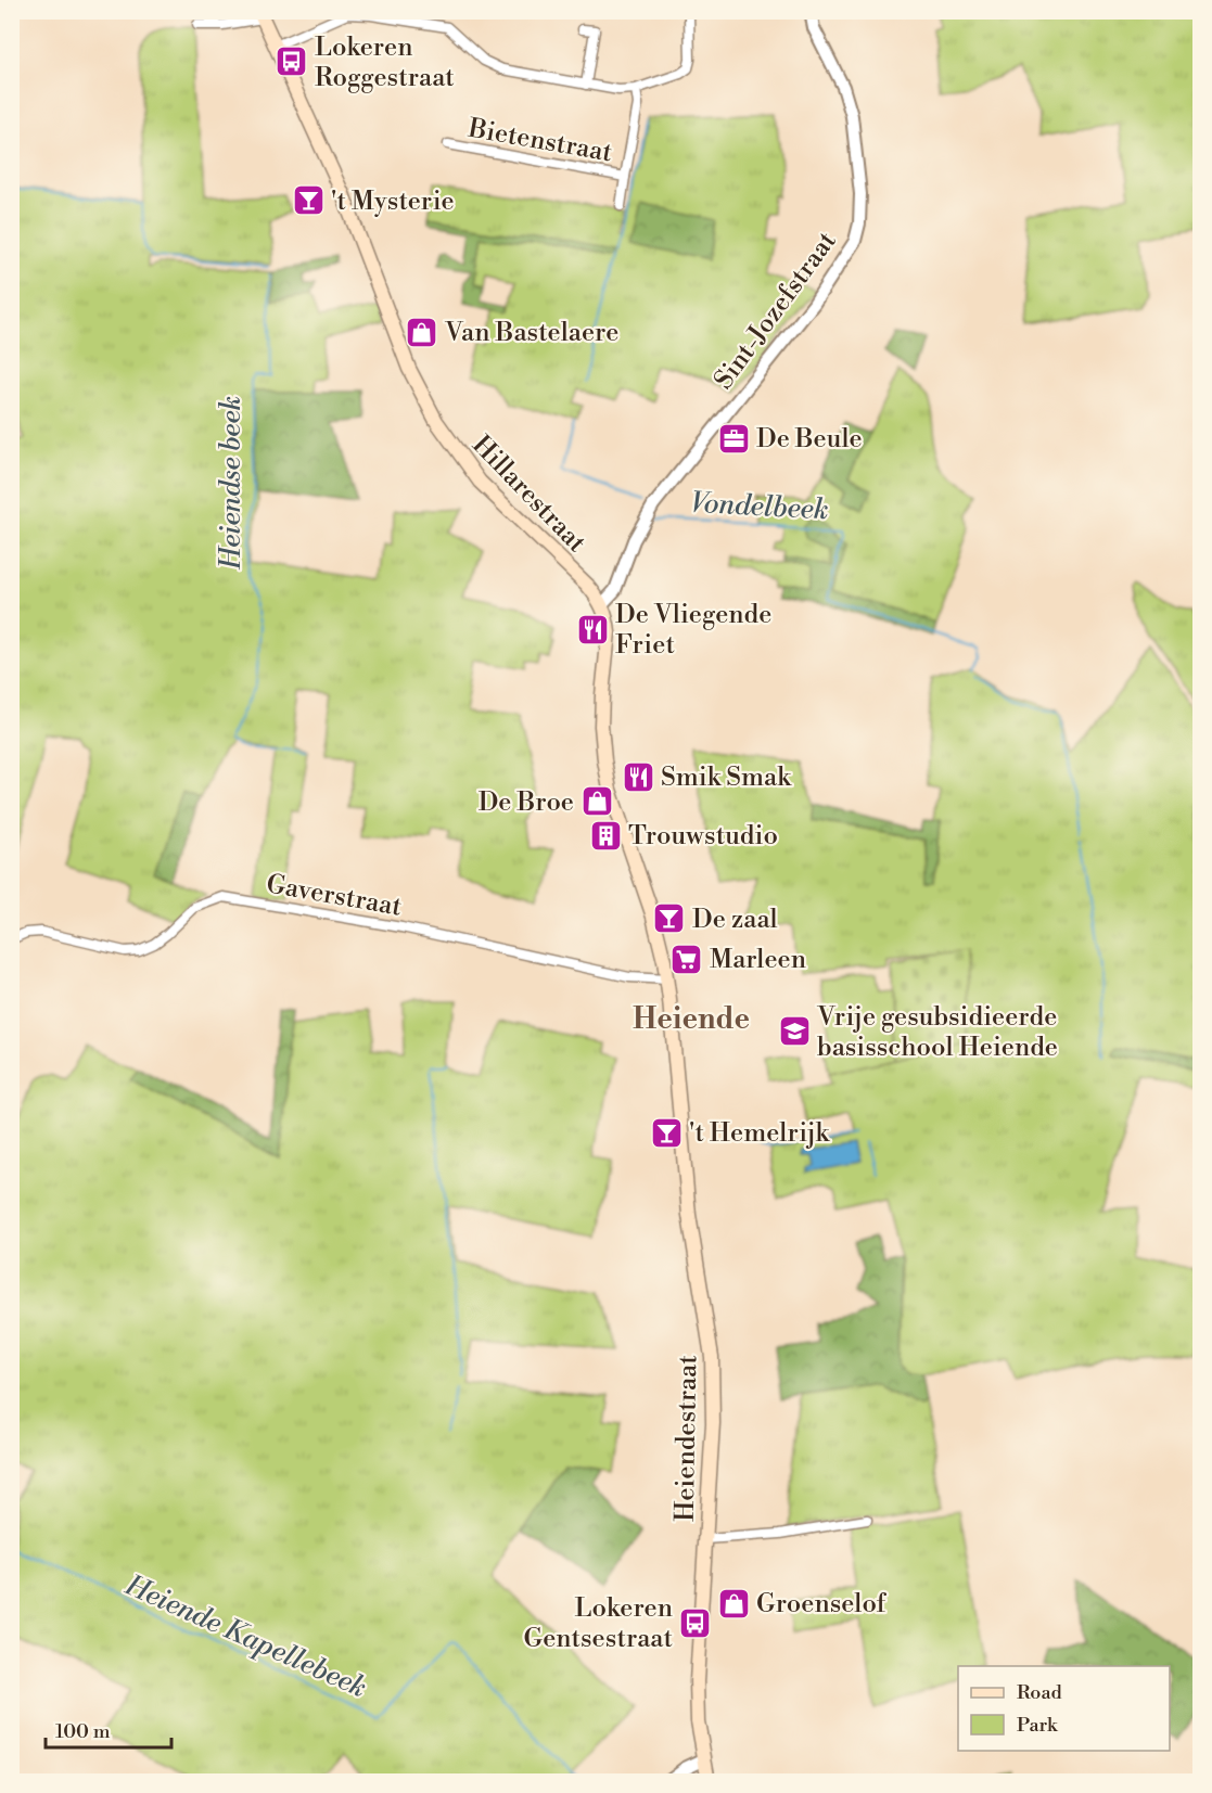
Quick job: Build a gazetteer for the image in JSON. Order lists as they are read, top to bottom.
{
  "streets": {
    "main road": ["Hillarestraat", "Heiendestraat"],
    "street": ["Bietenstraat", "Sint-Jozefstraat", "Gaverstraat"]
  },
  "crossings": [
    ["Sint-Jozefstraat", "Hillarestraat"],
    ["Hillarestraat", "Gaverstraat"],
    ["Hillarestraat", "Heiendestraat"],
    ["Gaverstraat", "Heiendestraat"]
  ],
  "districts": ["Heiende"],
  "water": ["Heiendse beek", "Vondelbeek", "Heiende Kapellebeek"],
  "places": {
    "bus stop": ["Lokeren Roggestraat", "Lokeren Gentsestraat"],
    "bar": ["'t Mysterie", "De zaal", "'t Hemelrijk"],
    "shop": ["Van Bastelaere", "De Broe", "Groenselof"],
    "office": ["De Beule"],
    "restaurant": ["De Vliegende Friet", "Smik Smak"],
    "building": ["Trouwstudio"],
    "supermarket": ["Marleen"],
    "school or university": ["Vrije gesubsidieerde basisschool Heiende"]
  },
  "legend": ["Road", "Park"],
  "scale_bar": "100 m"
}
